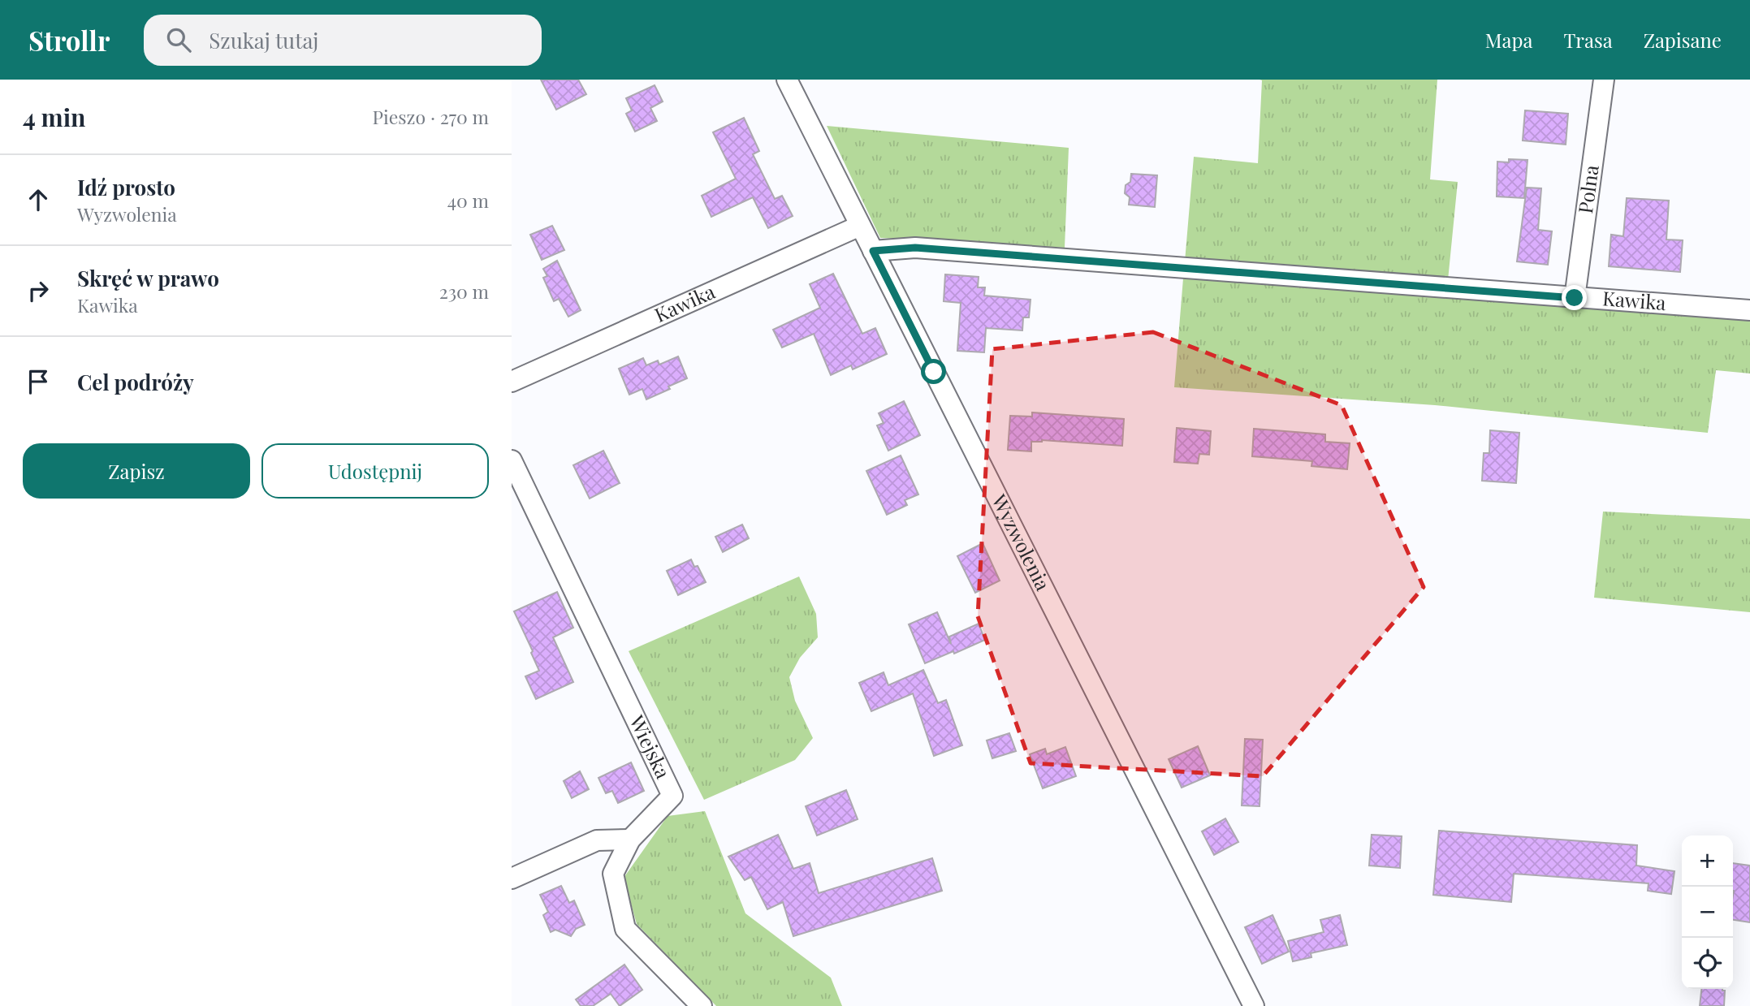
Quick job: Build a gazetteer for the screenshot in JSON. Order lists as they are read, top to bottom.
{
  "streets": {
    "street": [
      "Polna",
      "Kawika",
      "Wyzwolenia",
      "Wiejska"
    ]
  },
  "crossings": [
    ["Polna", "Kawika"],
    ["Kawika", "Wyzwolenia"]
  ],
  "page": {
    "header": "Strollr",
    "search": "Szukaj tutaj",
    "nav": ["Mapa", "Trasa", "Zapisane"],
    "heading": ["4 min", "Pieszo · 270 m"],
    "list": [
      ["Idź prosto", "Wyzwolenia", "40 m"],
      ["Skręć w prawo", "Kawika", "230 m"],
      "Cel podróży"
    ],
    "buttons": ["Zapisz", "Udostępnij"],
    "map_buttons": ["+", "−"]
  }
}
